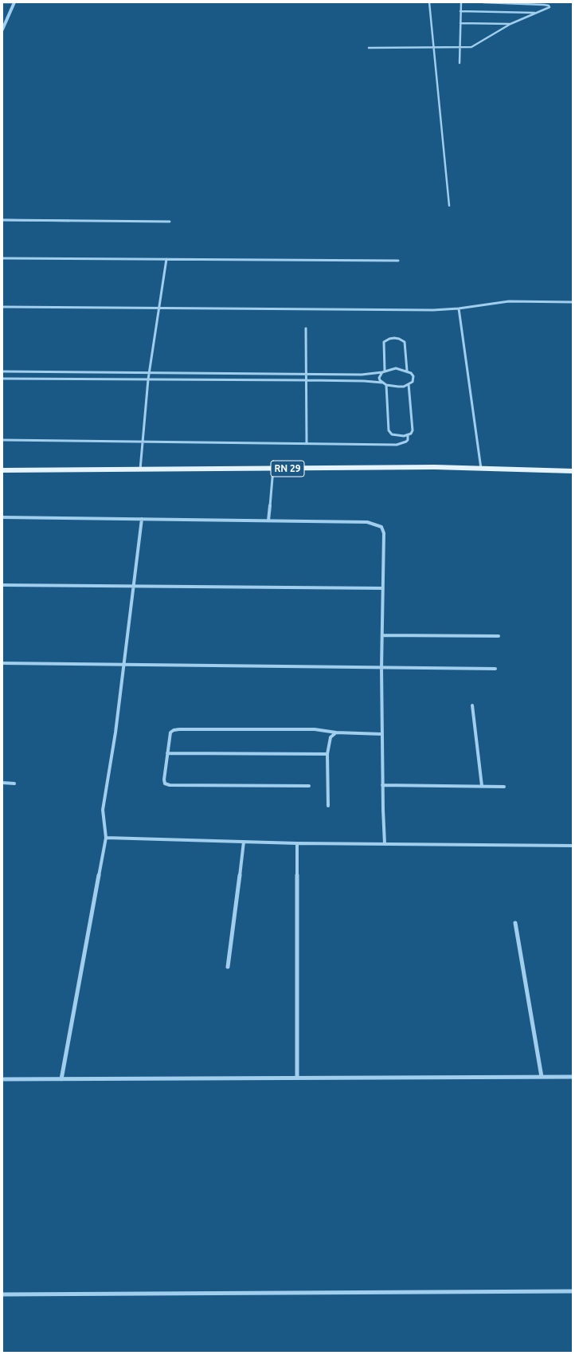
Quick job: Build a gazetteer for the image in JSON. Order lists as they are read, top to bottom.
{
  "streets": {
    "main road": ["RN 29"]
  }
}
